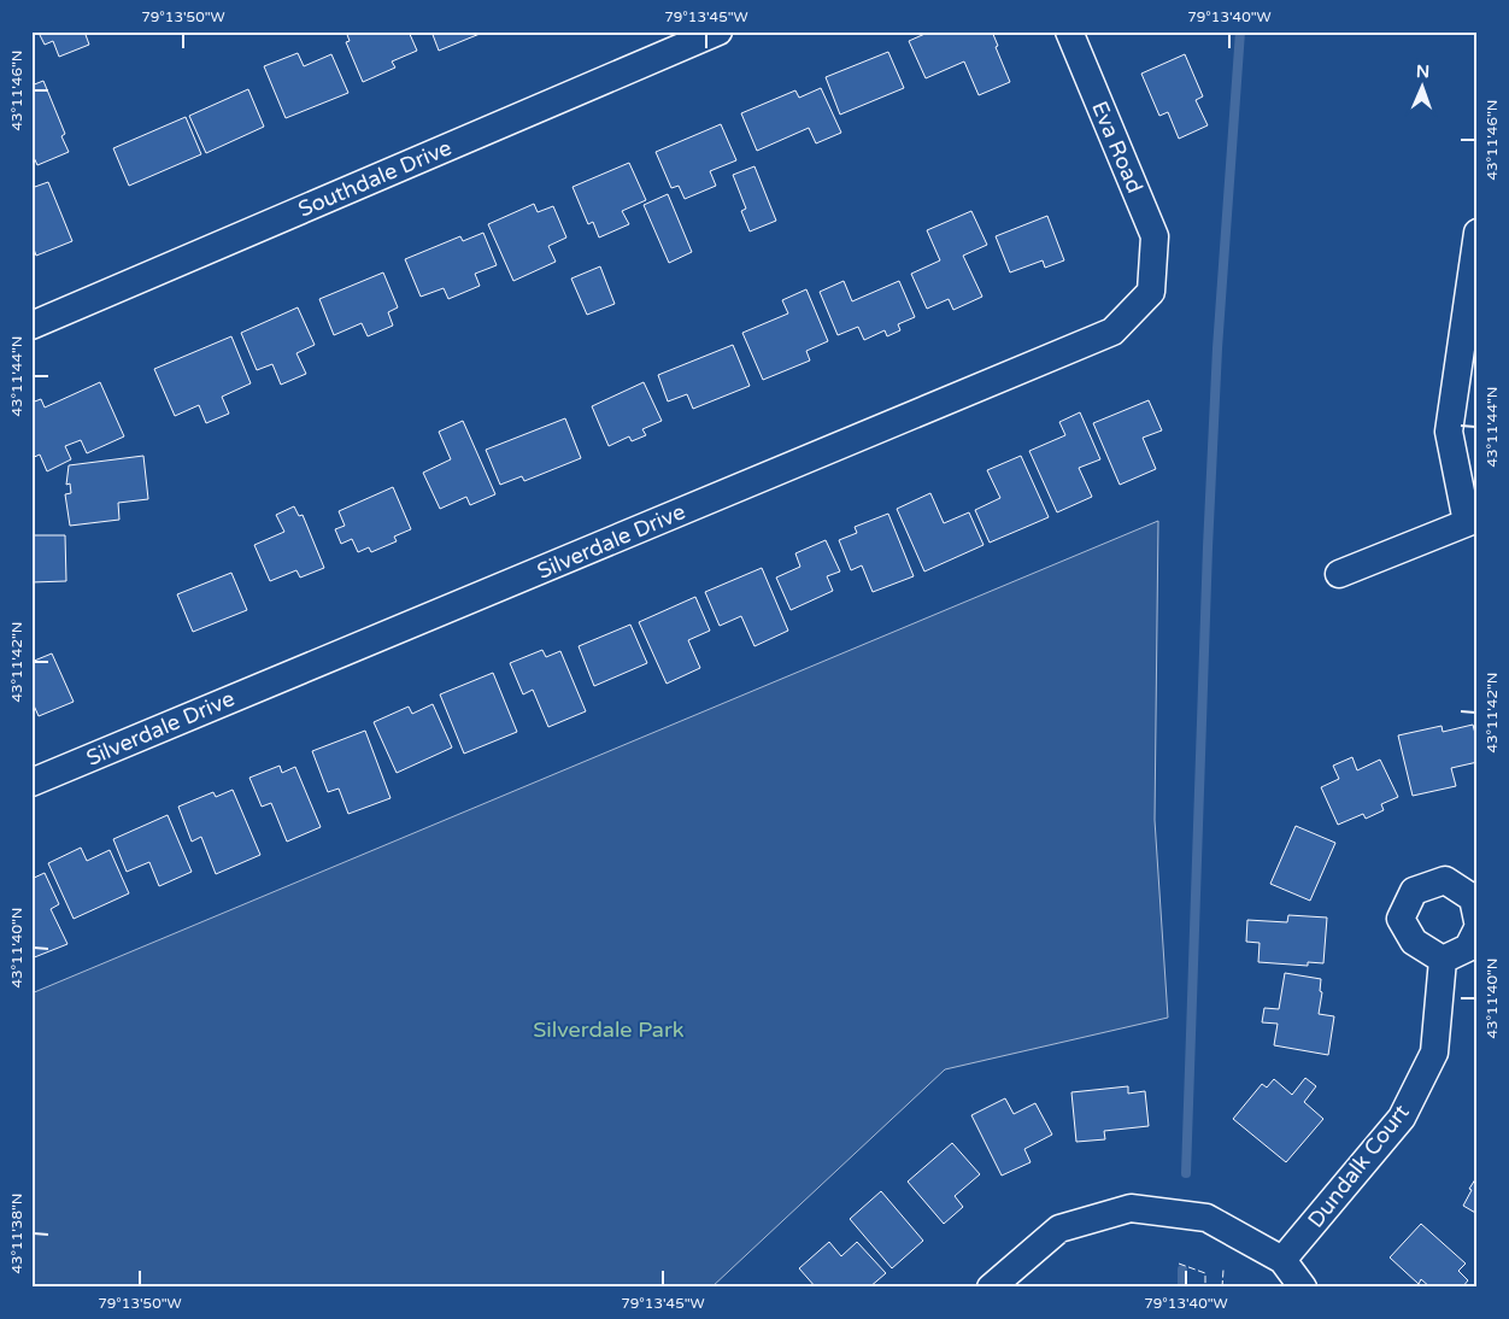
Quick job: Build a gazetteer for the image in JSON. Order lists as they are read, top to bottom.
{
  "streets": {
    "street": [
      "Eva Road",
      "Southdale Drive",
      "Silverdale Drive",
      "Dundalk Court"
    ]
  },
  "crossings": [
    ["Eva Road", "Silverdale Drive"]
  ],
  "parks": ["Silverdale Park"],
  "north": "top",
  "coordinates": [
    "79°13'50\"W",
    "79°13'45\"W",
    "79°13'40\"W",
    "43°11'46\"N",
    "43°11'44\"N",
    "43°11'42\"N",
    "43°11'40\"N",
    "43°11'38\"N"
  ]
}
